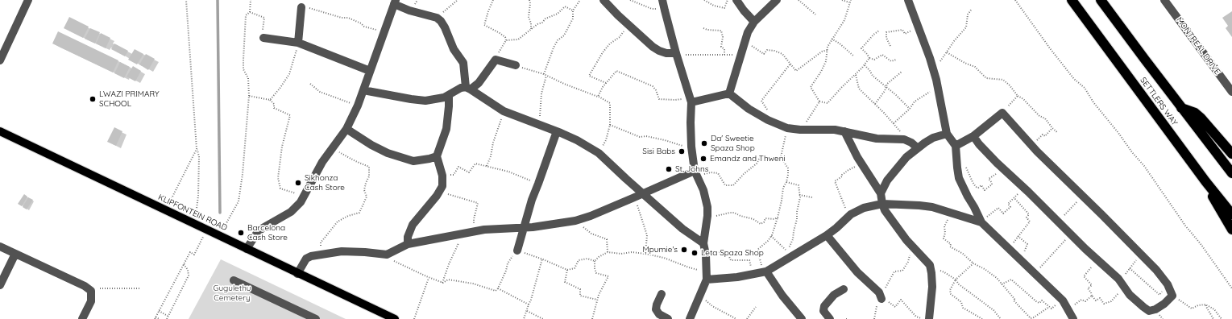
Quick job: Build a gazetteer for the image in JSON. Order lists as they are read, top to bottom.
{
  "streets": {
    "highway": ["SETTLERS WAY"],
    "main road": ["KLIPFONTEIN ROAD"],
    "street": ["MONTREAL DRIVE"]
  },
  "parks": ["Gugulethu Cemetery"],
  "places": [
    "LWAZI PRIMARY SCHOOL",
    "Da' Sweetie Spaza Shop",
    "Sisi Babs",
    "Emandz and Thweni",
    "St. Johns",
    "Sikhonza Cash Store",
    "Barcelona Cash Store",
    "Mpumie's",
    "Leta Spaza Shop"
  ]
}
